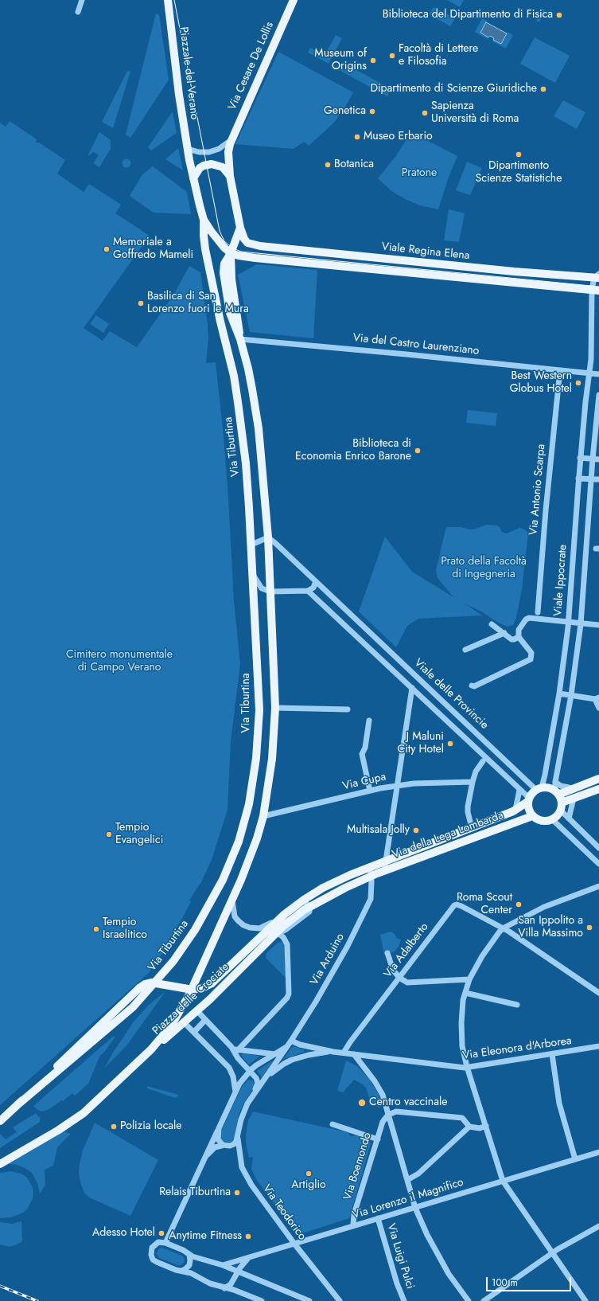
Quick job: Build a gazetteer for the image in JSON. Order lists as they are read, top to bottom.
{
  "streets": {
    "main road": [
      "Via Cesare De Lollis",
      "Piazzale del Verano",
      "Viale Regina Elena",
      "Via Tiburtina",
      "Via della Lega Lombarda",
      "Piazza delle Crociate"
    ],
    "street": [
      "Via del Castro Laurenziano",
      "Via Antonio Scarpa",
      "Viale Ippocrate",
      "Viale delle Provincie",
      "Via Cupa",
      "Via Adalberto",
      "Via Arduino",
      "Via Eleonora d'Arborea",
      "Via Boemondo",
      "Via Lorenzo il Magnifico",
      "Via Teodorico",
      "Via Luigi Pulci"
    ]
  },
  "crossings": [
    ["Piazzale del Verano", "Viale Regina Elena"],
    ["Piazzale del Verano", "Via Tiburtina"],
    ["Viale Regina Elena", "Viale Ippocrate"],
    ["Via del Castro Laurenziano", "Via Antonio Scarpa"],
    ["Via del Castro Laurenziano", "Viale Ippocrate"],
    ["Via Tiburtina", "Via della Lega Lombarda"],
    ["Viale Ippocrate", "Viale delle Provincie"],
    ["Viale Ippocrate", "Via della Lega Lombarda"],
    ["Viale delle Provincie", "Via della Lega Lombarda"],
    ["Via della Lega Lombarda", "Via Arduino"],
    ["Via della Lega Lombarda", "Piazza delle Crociate"],
    ["Via Adalberto", "Via Eleonora d'Arborea"],
    ["Via Arduino", "Via Teodorico"],
    ["Via Boemondo", "Via Lorenzo il Magnifico"],
    ["Via Lorenzo il Magnifico", "Via Teodorico"],
    ["Via Lorenzo il Magnifico", "Via Luigi Pulci"]
  ],
  "parks": ["Pratone", "Prato della Facoltà di Ingegneria", "Cimitero monumentale di Campo Verano"],
  "places": [
    "Biblioteca del Dipartimento di Fisica",
    "Facoltà di Lettere e Filosofia",
    "Museum of Origins",
    "Dipartimento di Scienze Giuridiche",
    "Genetica",
    "Sapienza Università di Roma",
    "Museo Erbario",
    "Dipartimento Scienze Statistiche",
    "Botanica",
    "Memoriale a Goffredo Mameli",
    "Basilica di San Lorenzo fuori le Mura",
    "Best Western Globus Hotel",
    "Biblioteca di Economia Enrico Barone",
    "J Maluni City Hotel",
    "Multisala Jolly",
    "Tempio Evangelici",
    "Roma Scout Center",
    "San Ippolito a Villa Massimo",
    "Tempio Israelitico",
    "Centro vaccinale",
    "Polizia locale",
    "Artiglio",
    "Relais Tiburtina",
    "Adesso Hotel",
    "Anytime Fitness"
  ],
  "scale_bar": "100 m"
}
